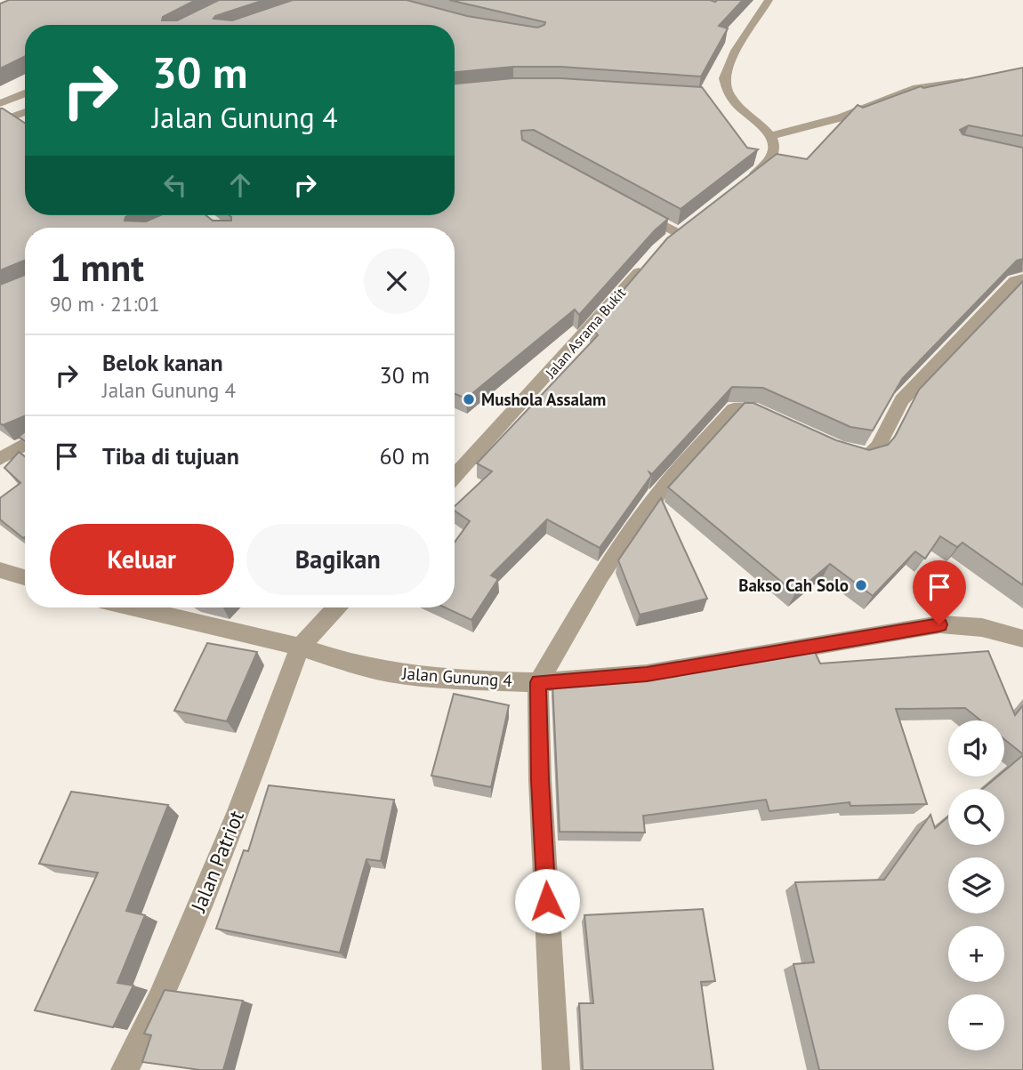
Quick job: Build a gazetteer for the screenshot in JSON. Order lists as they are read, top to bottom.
{
  "streets": {
    "street": ["Jalan Asrama Bukit", "Jalan Gunung 4", "Jalan Patriot"]
  },
  "crossings": [
    ["Jalan Gunung 4", "Jalan Patriot"]
  ],
  "places": ["Mushola Assalam", "Bakso Cah Solo"],
  "page": {
    "turn": ["30 m", "Jalan Gunung 4"],
    "heading": ["1 mnt", "90 m · 21:01"],
    "list": [
      {
        "name": "Belok kanan",
        "note": "Jalan Gunung 4",
        "value": "30 m"
      },
      {
        "name": "Tiba di tujuan",
        "value": "60 m"
      }
    ],
    "buttons": ["Keluar", "Bagikan"],
    "map_buttons": ["+", "−"]
  }
}
